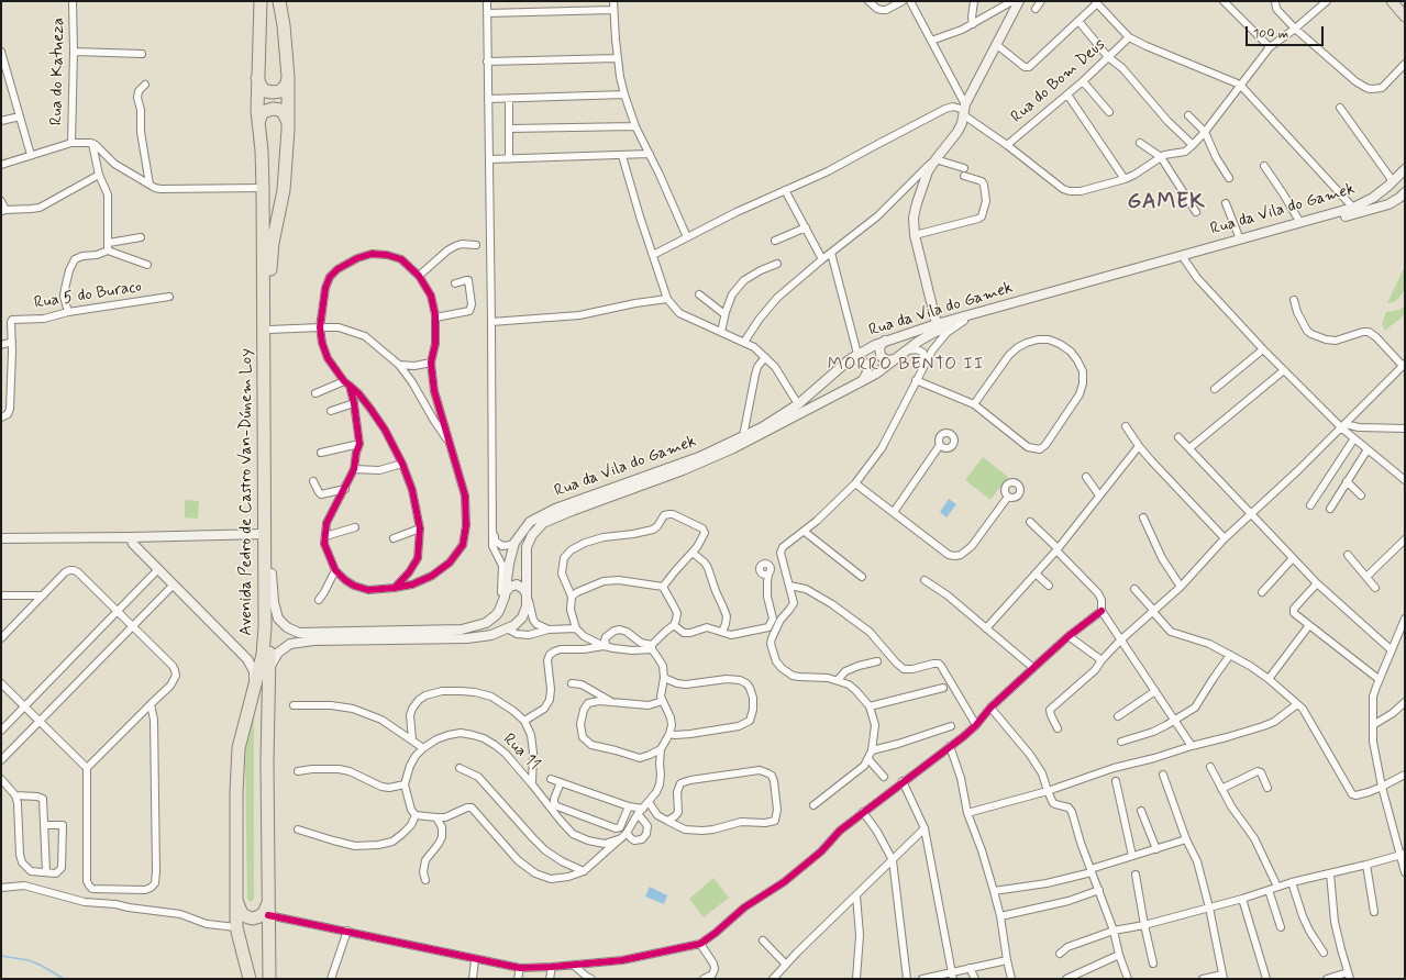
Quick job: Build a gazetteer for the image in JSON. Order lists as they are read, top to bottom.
{
  "streets": {
    "highway": ["Avenida Pedro de Castro Van-Dúnem Loy"],
    "main road": ["Rua da Vila do Gamek"],
    "street": [
      "Rua do Katueza",
      "Rua do Bom Deus",
      "Rua 5 do Buraco",
      "Rua 11"
    ]
  },
  "crossings": [
    ["Rua da Vila do Gamek", "Avenida Pedro de Castro Van-Dúnem Loy"]
  ],
  "districts": ["GAMEK", "MORRO BENTO II"],
  "scale_bar": "100 m"
}
